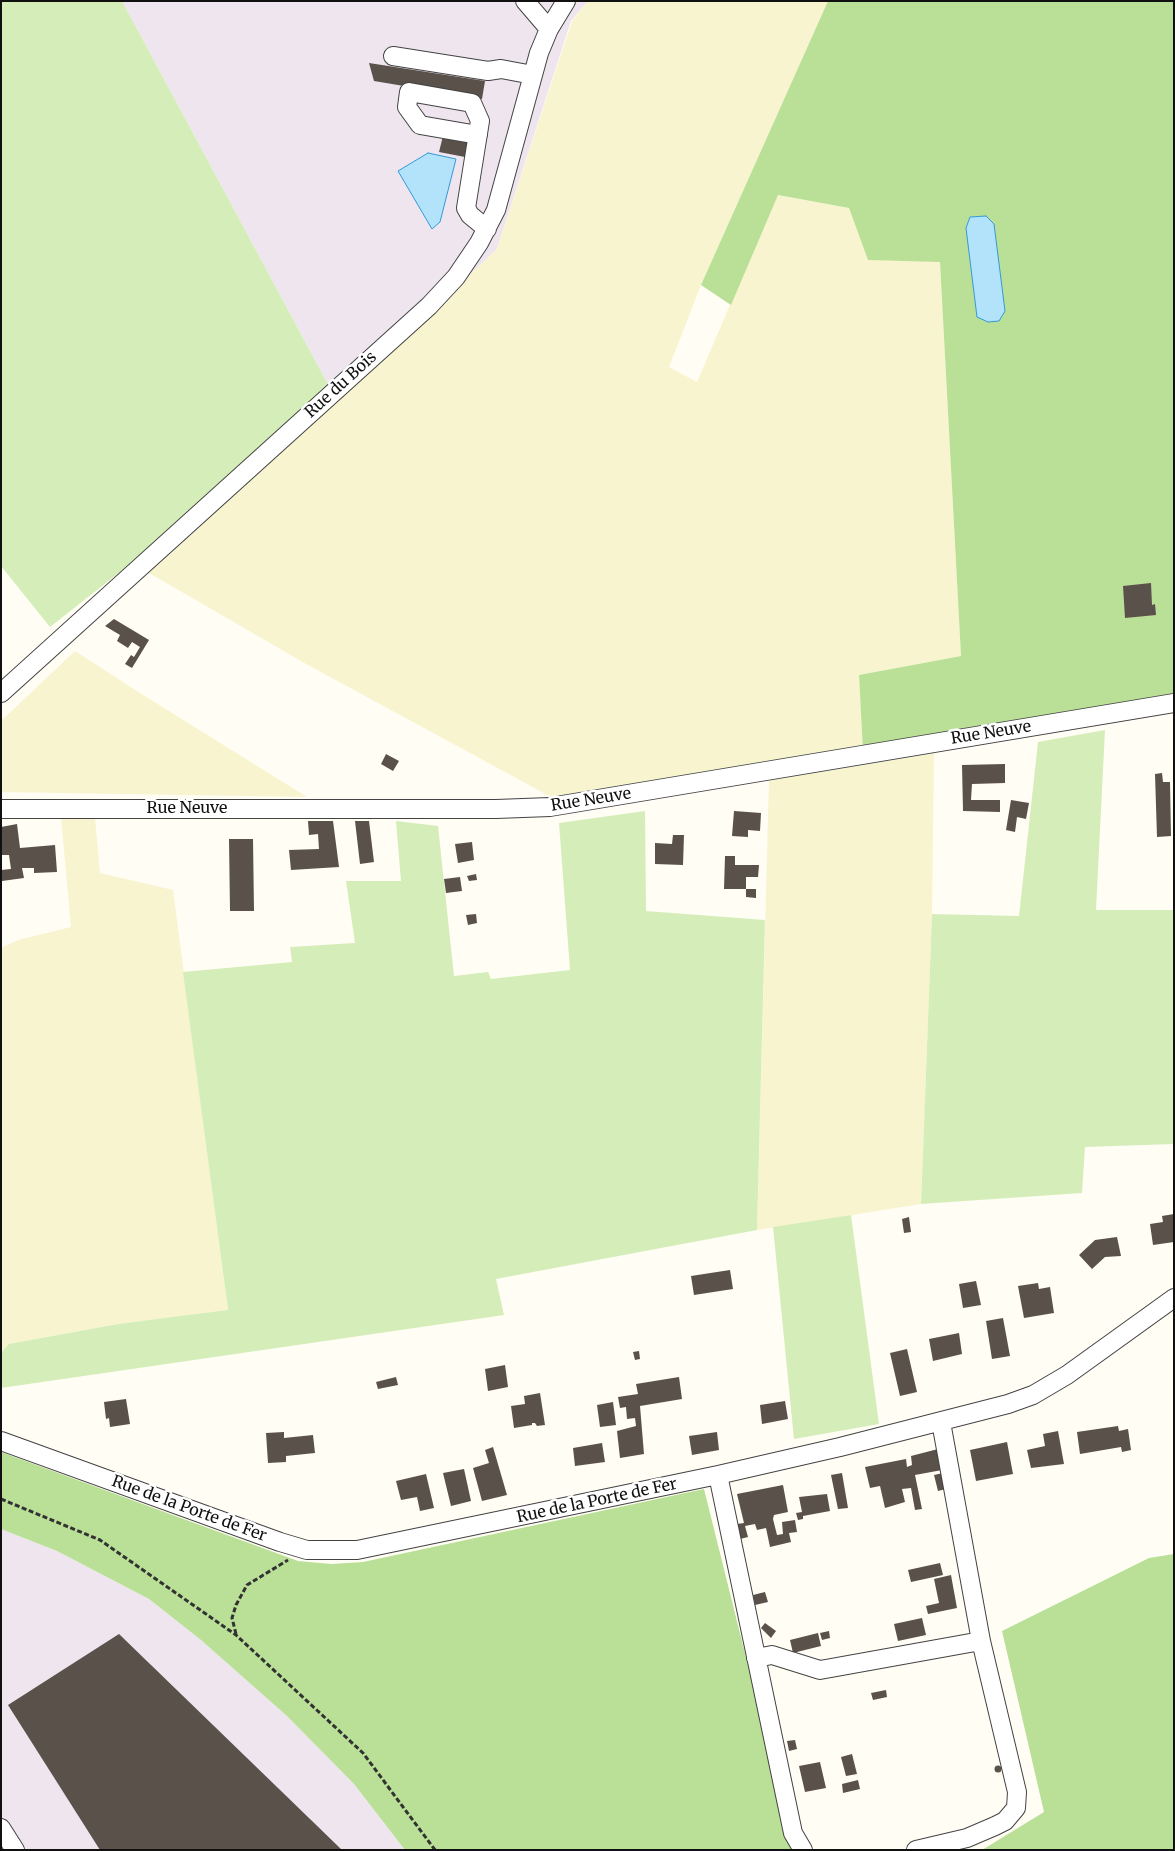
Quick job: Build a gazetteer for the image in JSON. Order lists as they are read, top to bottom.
{
  "streets": {
    "street": ["Rue du Bois", "Rue Neuve", "Rue de la Porte de Fer"]
  }
}
